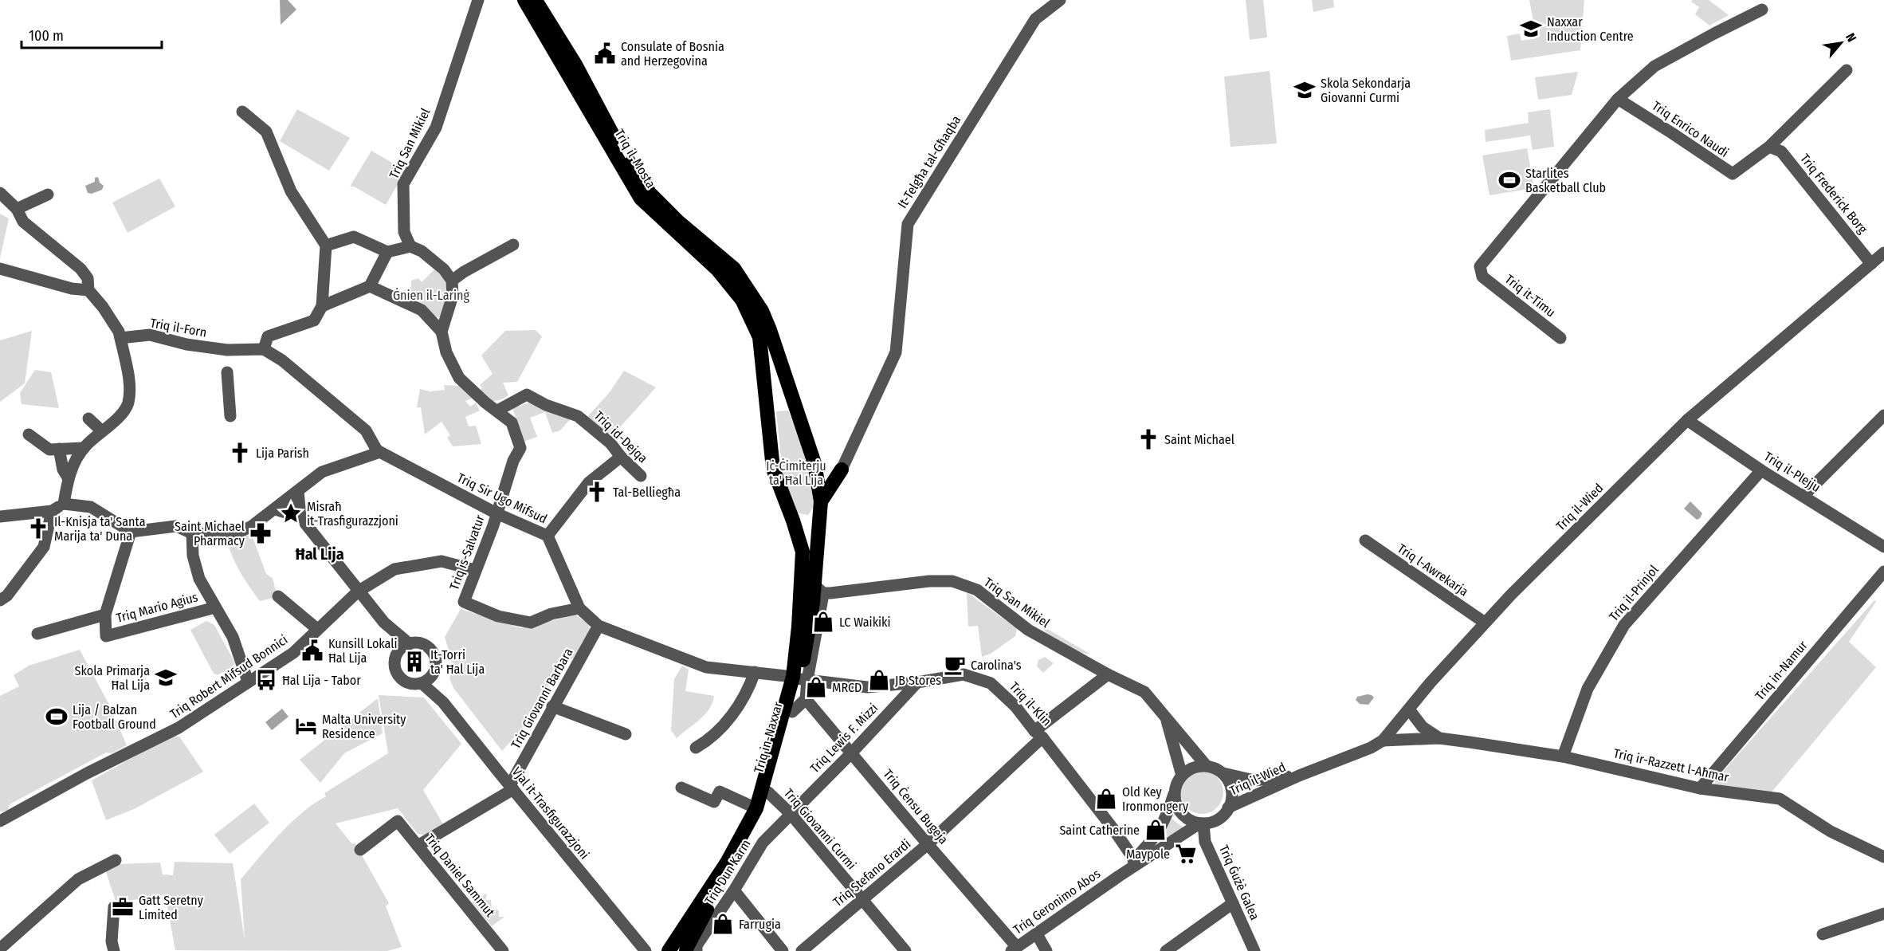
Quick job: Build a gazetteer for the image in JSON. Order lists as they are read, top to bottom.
{
  "streets": {
    "highway": ["Triq il-Mosta", "Triq in-Naxxar"],
    "street": [
      "Triq Enrico Naudi",
      "Triq San Mikiel",
      "It-Telgħa tal-Għaqba",
      "Triq Frederick Borg",
      "Triq it-Timu",
      "Triq il-Forn",
      "Triq id-Dejqa",
      "Triq il-Plejju",
      "Triq Sir Ugo Mifsud",
      "Triq il-Wied",
      "Triq is-Salvatur",
      "Triq l-Awrekarja",
      "Triq il-Prinjol",
      "Triq Mario Agius",
      "Triq in-Namur",
      "Triq Robert Mifsud Bonnici",
      "Triq Giovanni Barbara",
      "Triq il-Klin",
      "Triq Lewis F. Mizzi",
      "Triq ir-Razzett l-Aħmar",
      "Triq Ċensu Bugeja",
      "Vjal it-Trasfigurazzjoni",
      "Triq Giovanni Curmi",
      "Triq Dun Karm",
      "Triq Stefano Erardi",
      "Triq Daniel Sammut",
      "Triq Ġużè Galea",
      "Triq Geronimo Abos"
    ]
  },
  "crossings": [
    ["Triq Enrico Naudi", "Triq Frederick Borg"],
    ["Triq Enrico Naudi", "Triq it-Timu"],
    ["Triq San Mikiel", "Triq il-Wied"],
    ["Triq San Mikiel", "Triq in-Naxxar"],
    ["Triq San Mikiel", "Triq Stefano Erardi"],
    ["Triq San Mikiel", "Triq Ġużè Galea"],
    ["Triq San Mikiel", "Triq Geronimo Abos"],
    ["Triq il-Mosta", "Triq in-Naxxar"],
    ["Triq Frederick Borg", "Triq il-Wied"],
    ["Triq id-Dejqa", "Triq is-Salvatur"],
    ["Triq il-Plejju", "Triq il-Wied"],
    ["Triq il-Plejju", "Triq il-Prinjol"],
    ["Triq Sir Ugo Mifsud", "Triq is-Salvatur"],
    ["Triq Sir Ugo Mifsud", "Triq Giovanni Barbara"],
    ["Triq Sir Ugo Mifsud", "Triq il-Klin"],
    ["Triq Sir Ugo Mifsud", "Triq in-Naxxar"],
    ["Triq il-Wied", "Triq l-Awrekarja"],
    ["Triq il-Wied", "Triq ir-Razzett l-Aħmar"],
    ["Triq il-Wied", "Triq Ġużè Galea"],
    ["Triq il-Wied", "Triq Geronimo Abos"],
    ["Triq is-Salvatur", "Triq Robert Mifsud Bonnici"],
    ["Triq il-Prinjol", "Triq ir-Razzett l-Aħmar"],
    ["Triq in-Namur", "Triq ir-Razzett l-Aħmar"],
    ["Triq Robert Mifsud Bonnici", "Vjal it-Trasfigurazzjoni"],
    ["Triq Giovanni Barbara", "Vjal it-Trasfigurazzjoni"],
    ["Triq il-Klin", "Triq in-Naxxar"],
    ["Triq il-Klin", "Triq Lewis F. Mizzi"],
    ["Triq il-Klin", "Triq Stefano Erardi"],
    ["Triq il-Klin", "Triq Geronimo Abos"],
    ["Triq in-Naxxar", "Triq Ċensu Bugeja"],
    ["Triq in-Naxxar", "Triq Giovanni Curmi"],
    ["Triq Lewis F. Mizzi", "Triq Ċensu Bugeja"],
    ["Triq Lewis F. Mizzi", "Triq Giovanni Curmi"],
    ["Triq Lewis F. Mizzi", "Triq Dun Karm"],
    ["Triq Ċensu Bugeja", "Triq Stefano Erardi"],
    ["Triq Ċensu Bugeja", "Triq Geronimo Abos"],
    ["Triq Giovanni Curmi", "Triq Dun Karm"],
    ["Triq Giovanni Curmi", "Triq Stefano Erardi"],
    ["Triq Ġużè Galea", "Triq Geronimo Abos"]
  ],
  "districts": ["Ħal Lija"],
  "parks": ["Ġnien il-Larinġ", "Iċ-Ċimiterju ta' Ħal Lija"],
  "places": {
    "school or university": ["Naxxar Induction Centre", "Skola Sekondarja Giovanni Curmi", "Skola Primarja Ħal Lija"],
    "public building": ["Consulate of Bosnia and Herzegovina", "Kunsill Lokali Ħal Lija"],
    "sports": ["Starlites Basketball Club", "Lija / Balzan Football Ground"],
    "church": [
      "Saint Michael",
      "Lija Parish",
      "Tal-Belliegħa",
      "Il-Knisja ta' Santa Marija ta' Duna"
    ],
    "place": ["Misraħ it-Trasfigurazzjoni"],
    "pharmacy": ["Saint Michael Pharmacy"],
    "shop": [
      "LC Waikiki",
      "JB Stores",
      "MRCD",
      "Old Key Ironmongery",
      "Saint Catherine",
      "Farrugia"
    ],
    "building": ["It-Torri ta' Ħal Lija"],
    "cafe": ["Carolina's"],
    "bus stop": ["Ħal Lija - Tabor"],
    "hotel": ["Malta University Residence"],
    "supermarket": ["Maypole"],
    "office": ["Gatt Seretny Limited"]
  },
  "scale_bar": "100 m",
  "north": "top right"
}
